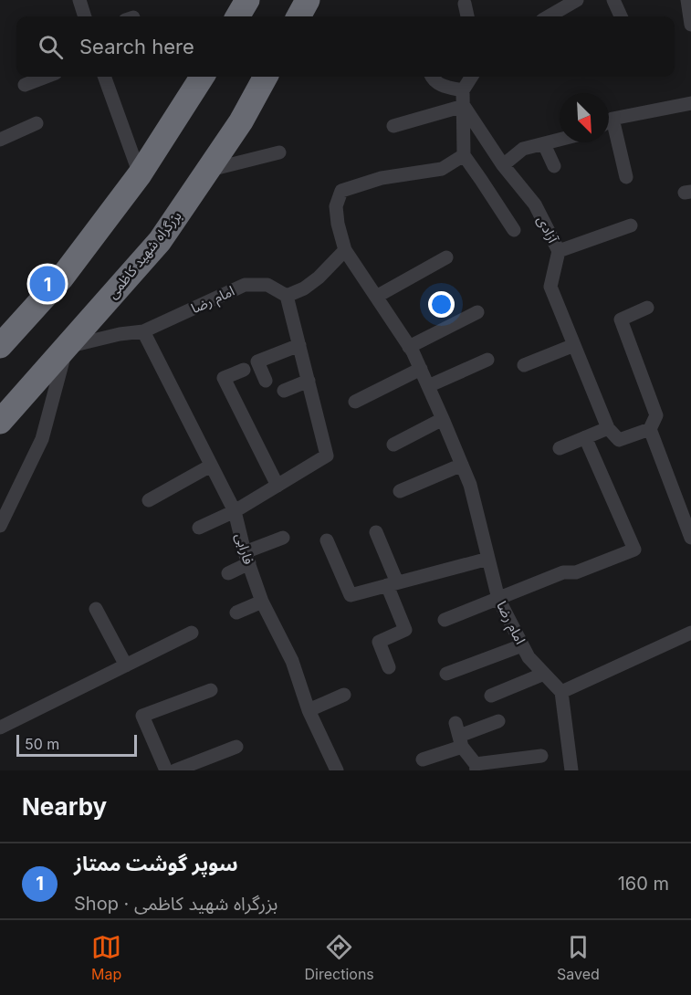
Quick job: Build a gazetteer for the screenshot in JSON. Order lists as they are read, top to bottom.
{
  "streets": {
    "highway": ["بزرگراه شهید کاظمی"],
    "street": ["آزادی", "امام رضا", "فارابی"]
  },
  "crossings": [
    ["بزرگراه شهید کاظمی", "امام رضا"],
    ["امام رضا", "فارابی"]
  ],
  "scale_bar": "50 m",
  "north": "bottom right",
  "page": {
    "search": "Search here",
    "pins": "1",
    "scale": "50 m",
    "heading": "Nearby",
    "list": [
      {
        "mark": "1",
        "name": "سوپر گوشت ممتاز",
        "note": "Shop · بزرگراه شهید کاظمی",
        "value": "160 m"
      }
    ],
    "nav": ["Map", "Directions", "Saved"]
  }
}
